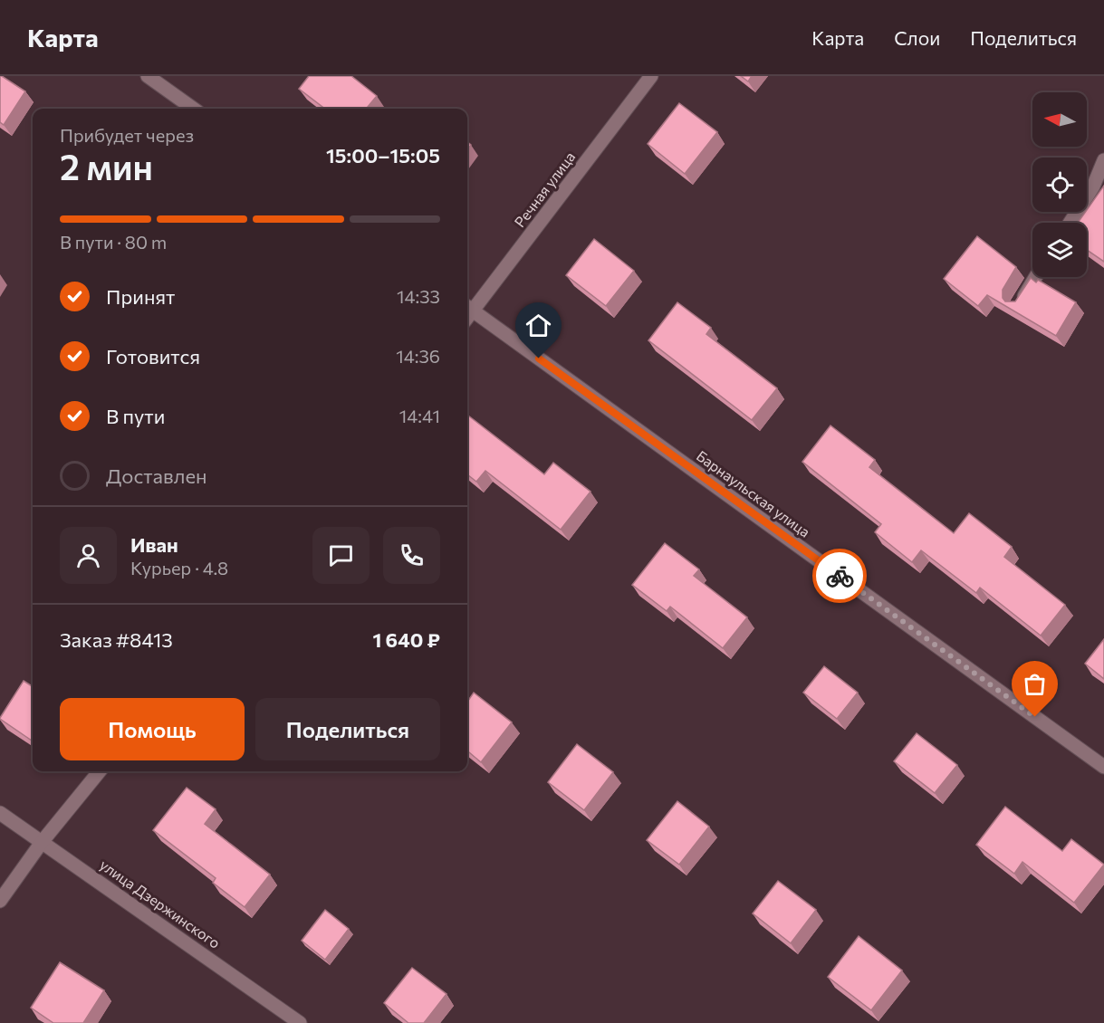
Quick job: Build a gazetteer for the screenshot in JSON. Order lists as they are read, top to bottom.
{
  "streets": {
    "street": ["Речная улица", "Барнаульская улица", "улица Дзержинского"]
  },
  "crossings": [
    ["Речная улица", "Барнаульская улица"]
  ],
  "north": "left",
  "page": {
    "header": "Карта",
    "nav": ["Карта", "Слои", "Поделиться"],
    "heading": ["2 мин", "Прибудет через", "15:00–15:05"],
    "panel": [
      "Иван",
      "Курьер · 4.8",
      "Заказ #8413",
      "1 640 ₽"
    ],
    "bar": "В пути · 80 m",
    "list": [
      ["Принят", "14:33"],
      ["Готовится", "14:36"],
      ["В пути", "14:41"],
      "Доставлен"
    ],
    "buttons": ["Помощь", "Поделиться"]
  }
}
